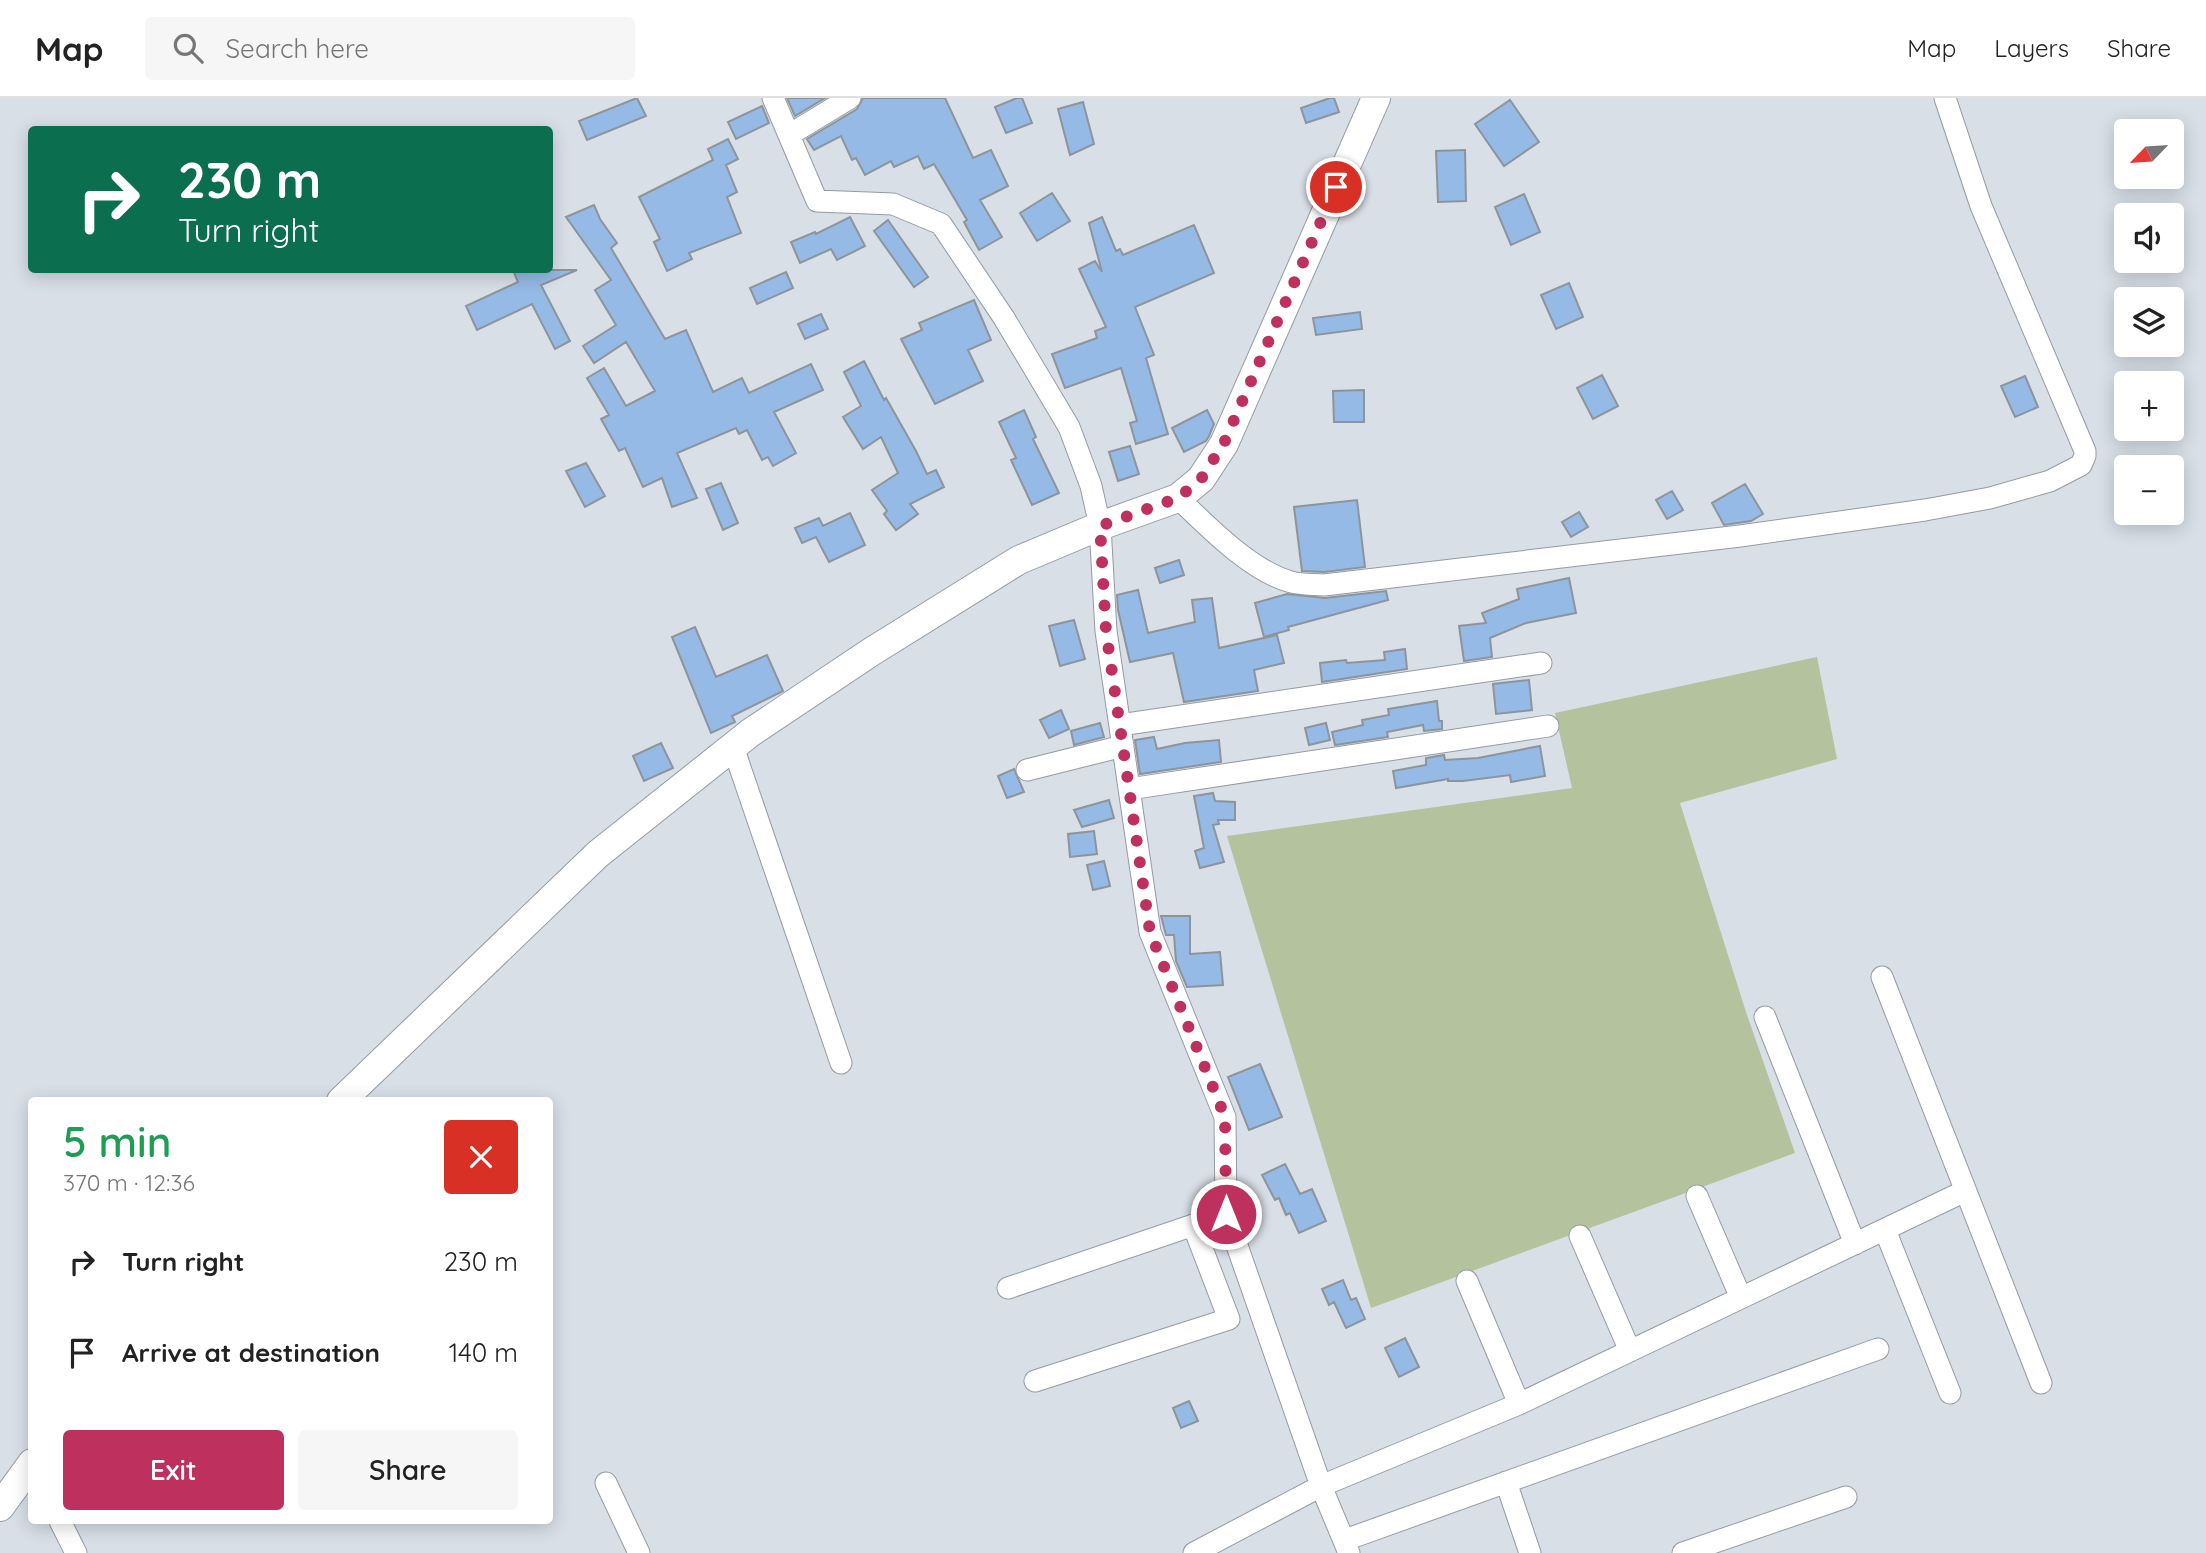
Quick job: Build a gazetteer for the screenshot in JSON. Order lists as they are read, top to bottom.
{
  "north": "bottom left",
  "page": {
    "header": "Map",
    "search": "Search here",
    "nav": ["Map", "Layers", "Share"],
    "map_buttons": ["+", "−"],
    "turn": ["230 m", "Turn right"],
    "heading": ["5 min", "370 m · 12:36"],
    "list": [
      {
        "name": "Turn right",
        "value": "230 m"
      },
      {
        "name": "Arrive at destination",
        "value": "140 m"
      }
    ],
    "buttons": ["Exit", "Share"]
  }
}
